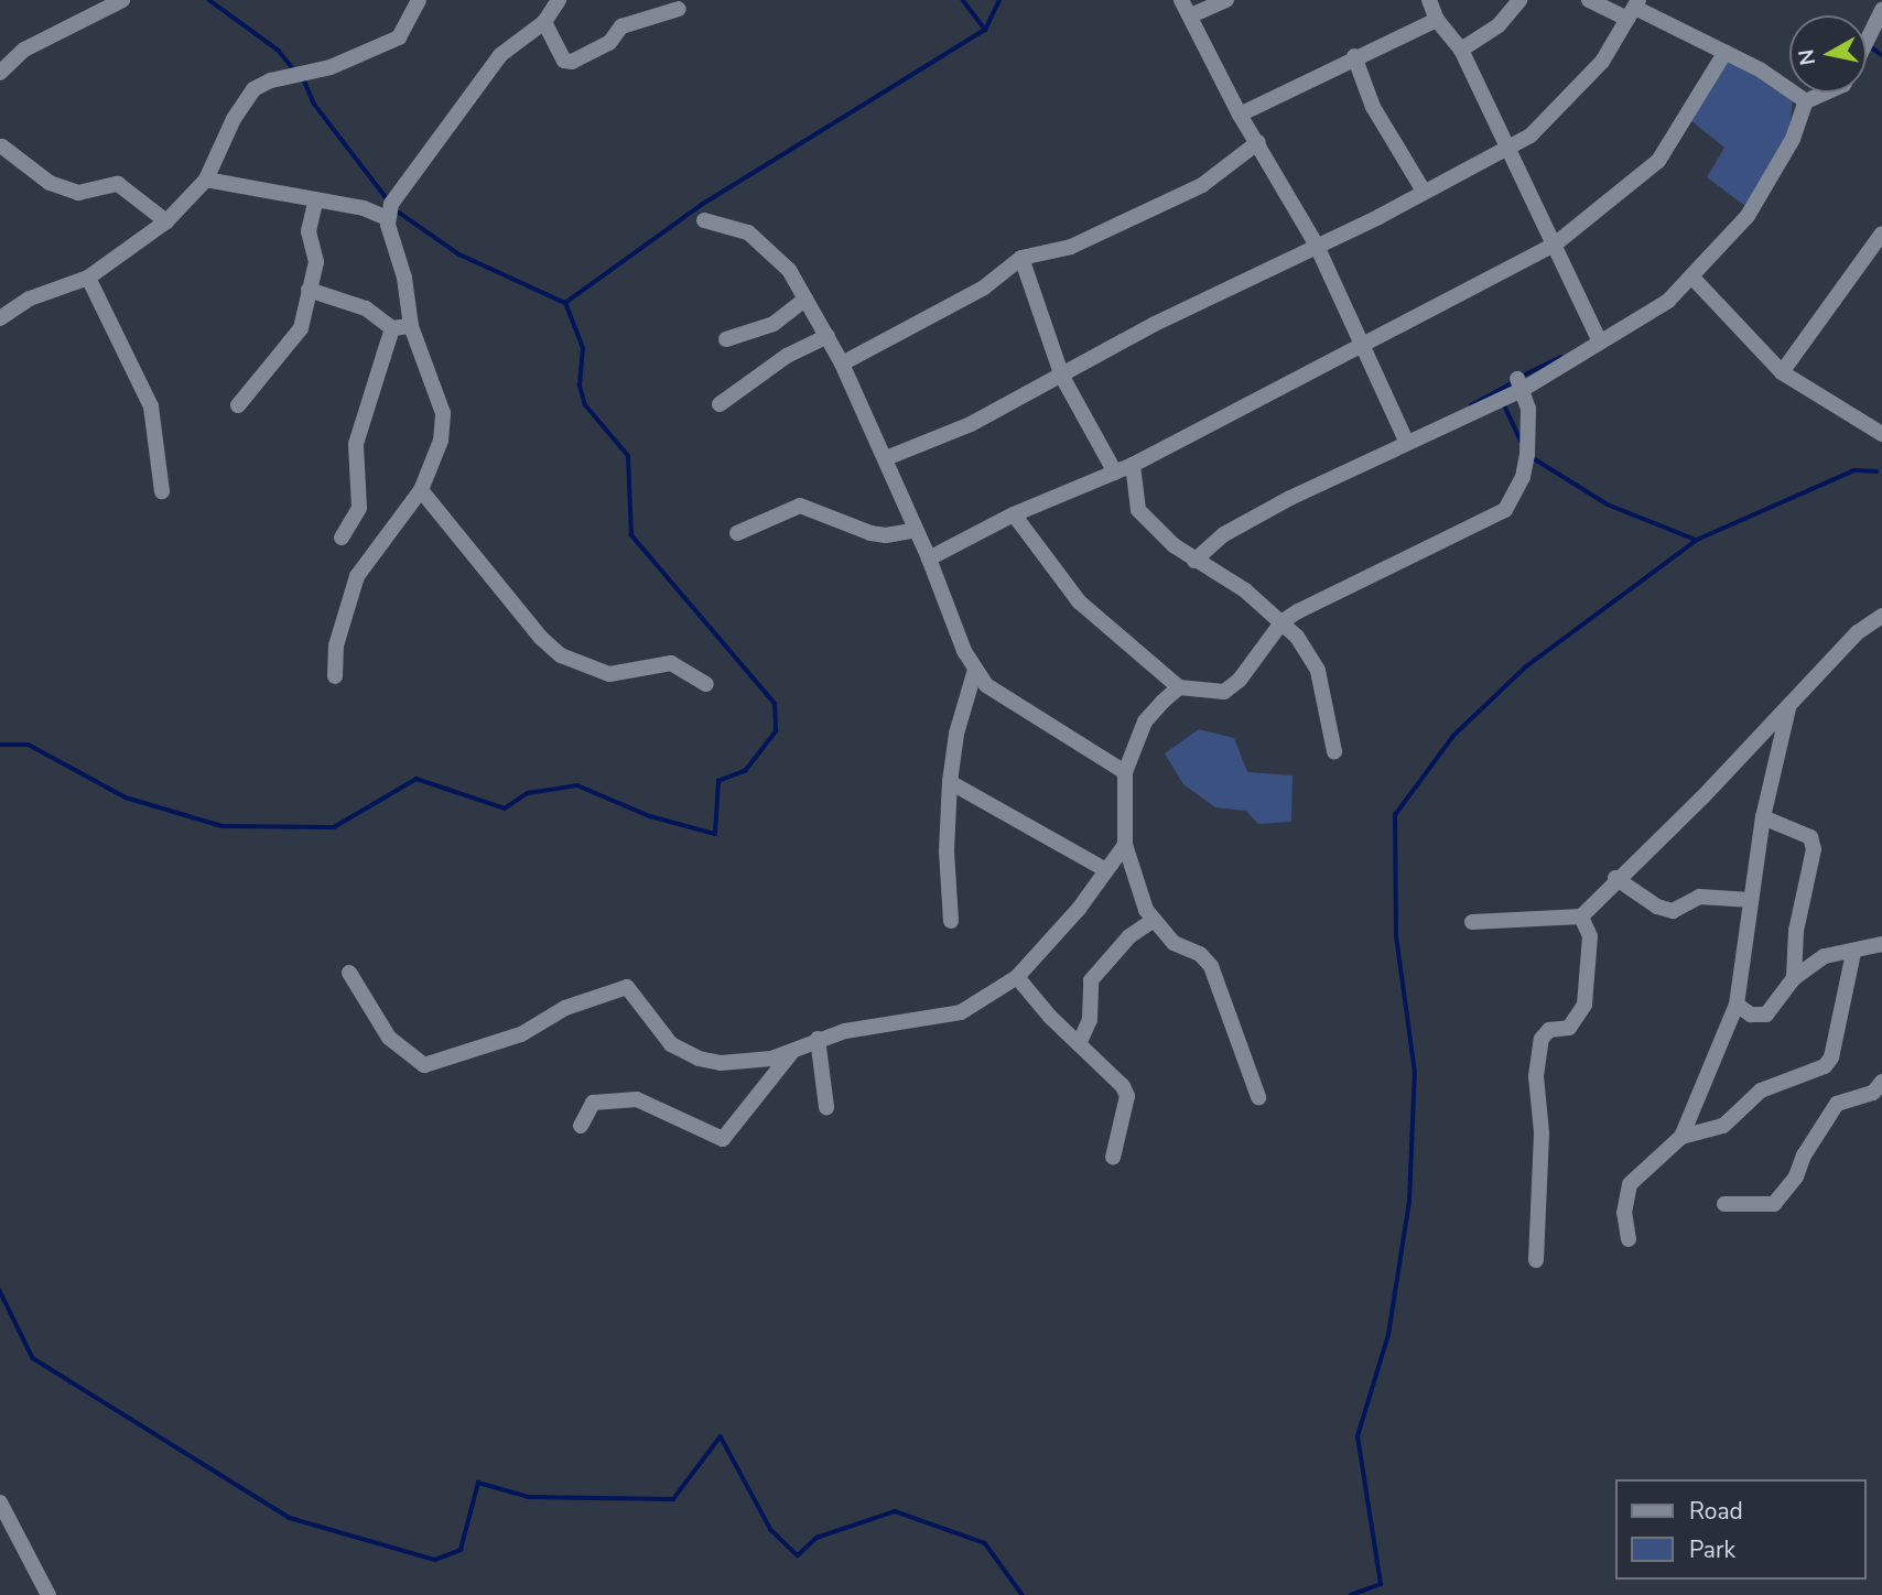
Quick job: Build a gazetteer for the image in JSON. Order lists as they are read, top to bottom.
{
  "legend": ["Road", "Park"],
  "north": "left"
}
